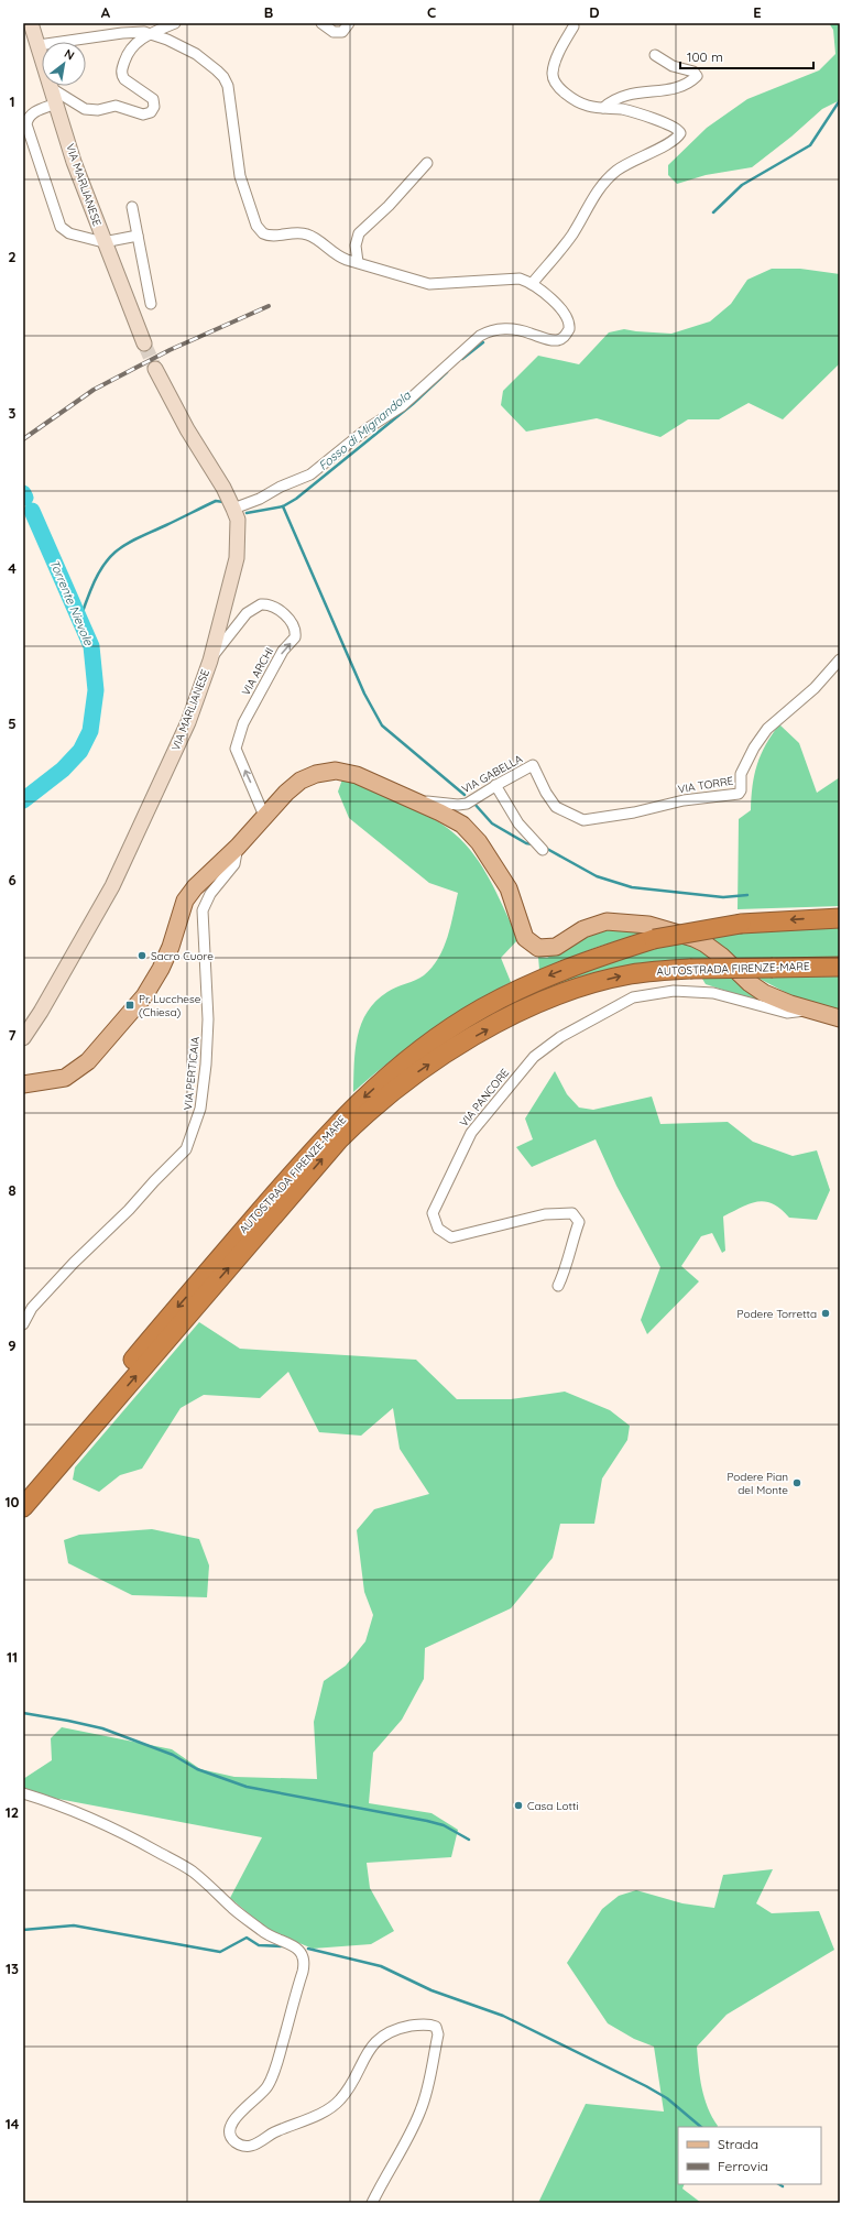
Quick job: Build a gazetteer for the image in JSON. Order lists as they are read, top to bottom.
{
  "streets": {
    "highway": ["AUTOSTRADA FIRENZE-MARE"],
    "street": [
      "VIA MARLIANESE",
      "VIA ARCHI",
      "VIA GABELLA",
      "VIA TORRE",
      "VIA PERTICAIA",
      "VIA PANCORE"
    ]
  },
  "crossings": [
    ["VIA MARLIANESE", "VIA ARCHI"],
    ["VIA GABELLA", "VIA TORRE"]
  ],
  "water": ["Fosso di Mignandola", "Torrente Nievole"],
  "places": {
    "other": [
      "Sacro Cuore",
      "Podere Torretta",
      "Podere Pian del Monte",
      "Casa Lotti"
    ],
    "transit": ["Pr. Lucchese (Chiesa)"]
  },
  "legend": ["Strada", "Ferrovia"],
  "scale_bar": "100 m",
  "north": "top right",
  "grid": {
    "columns": [
      "A",
      "B",
      "C",
      "D",
      "E"
    ],
    "rows": [
      "1",
      "2",
      "3",
      "4",
      "5",
      "6",
      "7",
      "8",
      "9",
      "10",
      "11",
      "12",
      "13",
      "14"
    ]
  }
}
